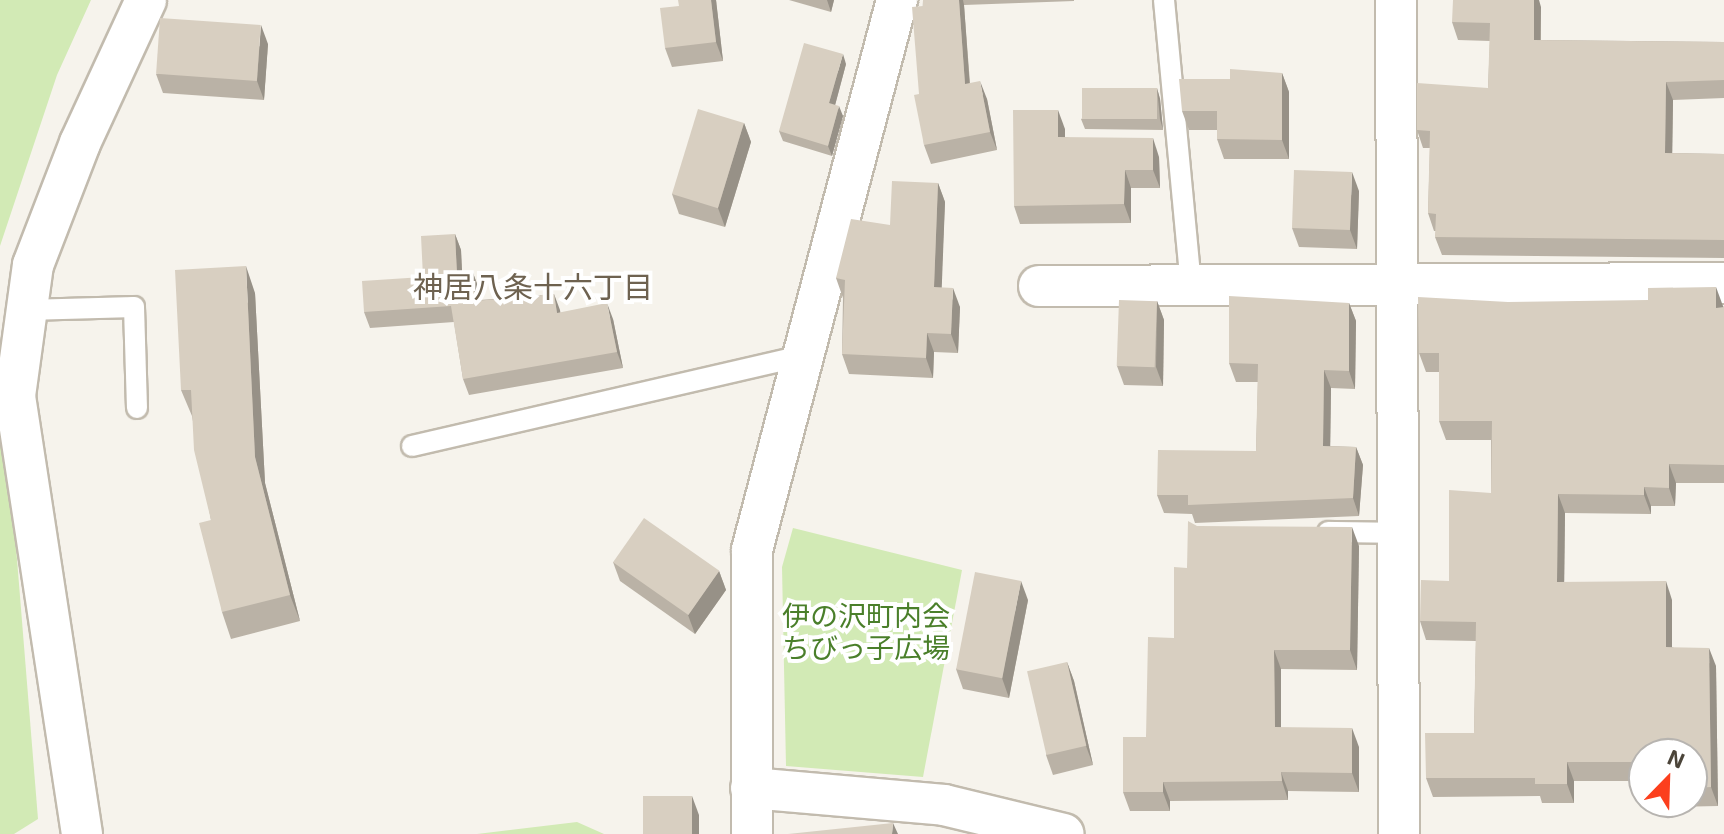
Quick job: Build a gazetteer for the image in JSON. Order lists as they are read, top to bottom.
{
  "districts": ["神居八条十六丁目"],
  "parks": ["伊の沢町内会 ちびっ子広場"],
  "north": "top right"
}
